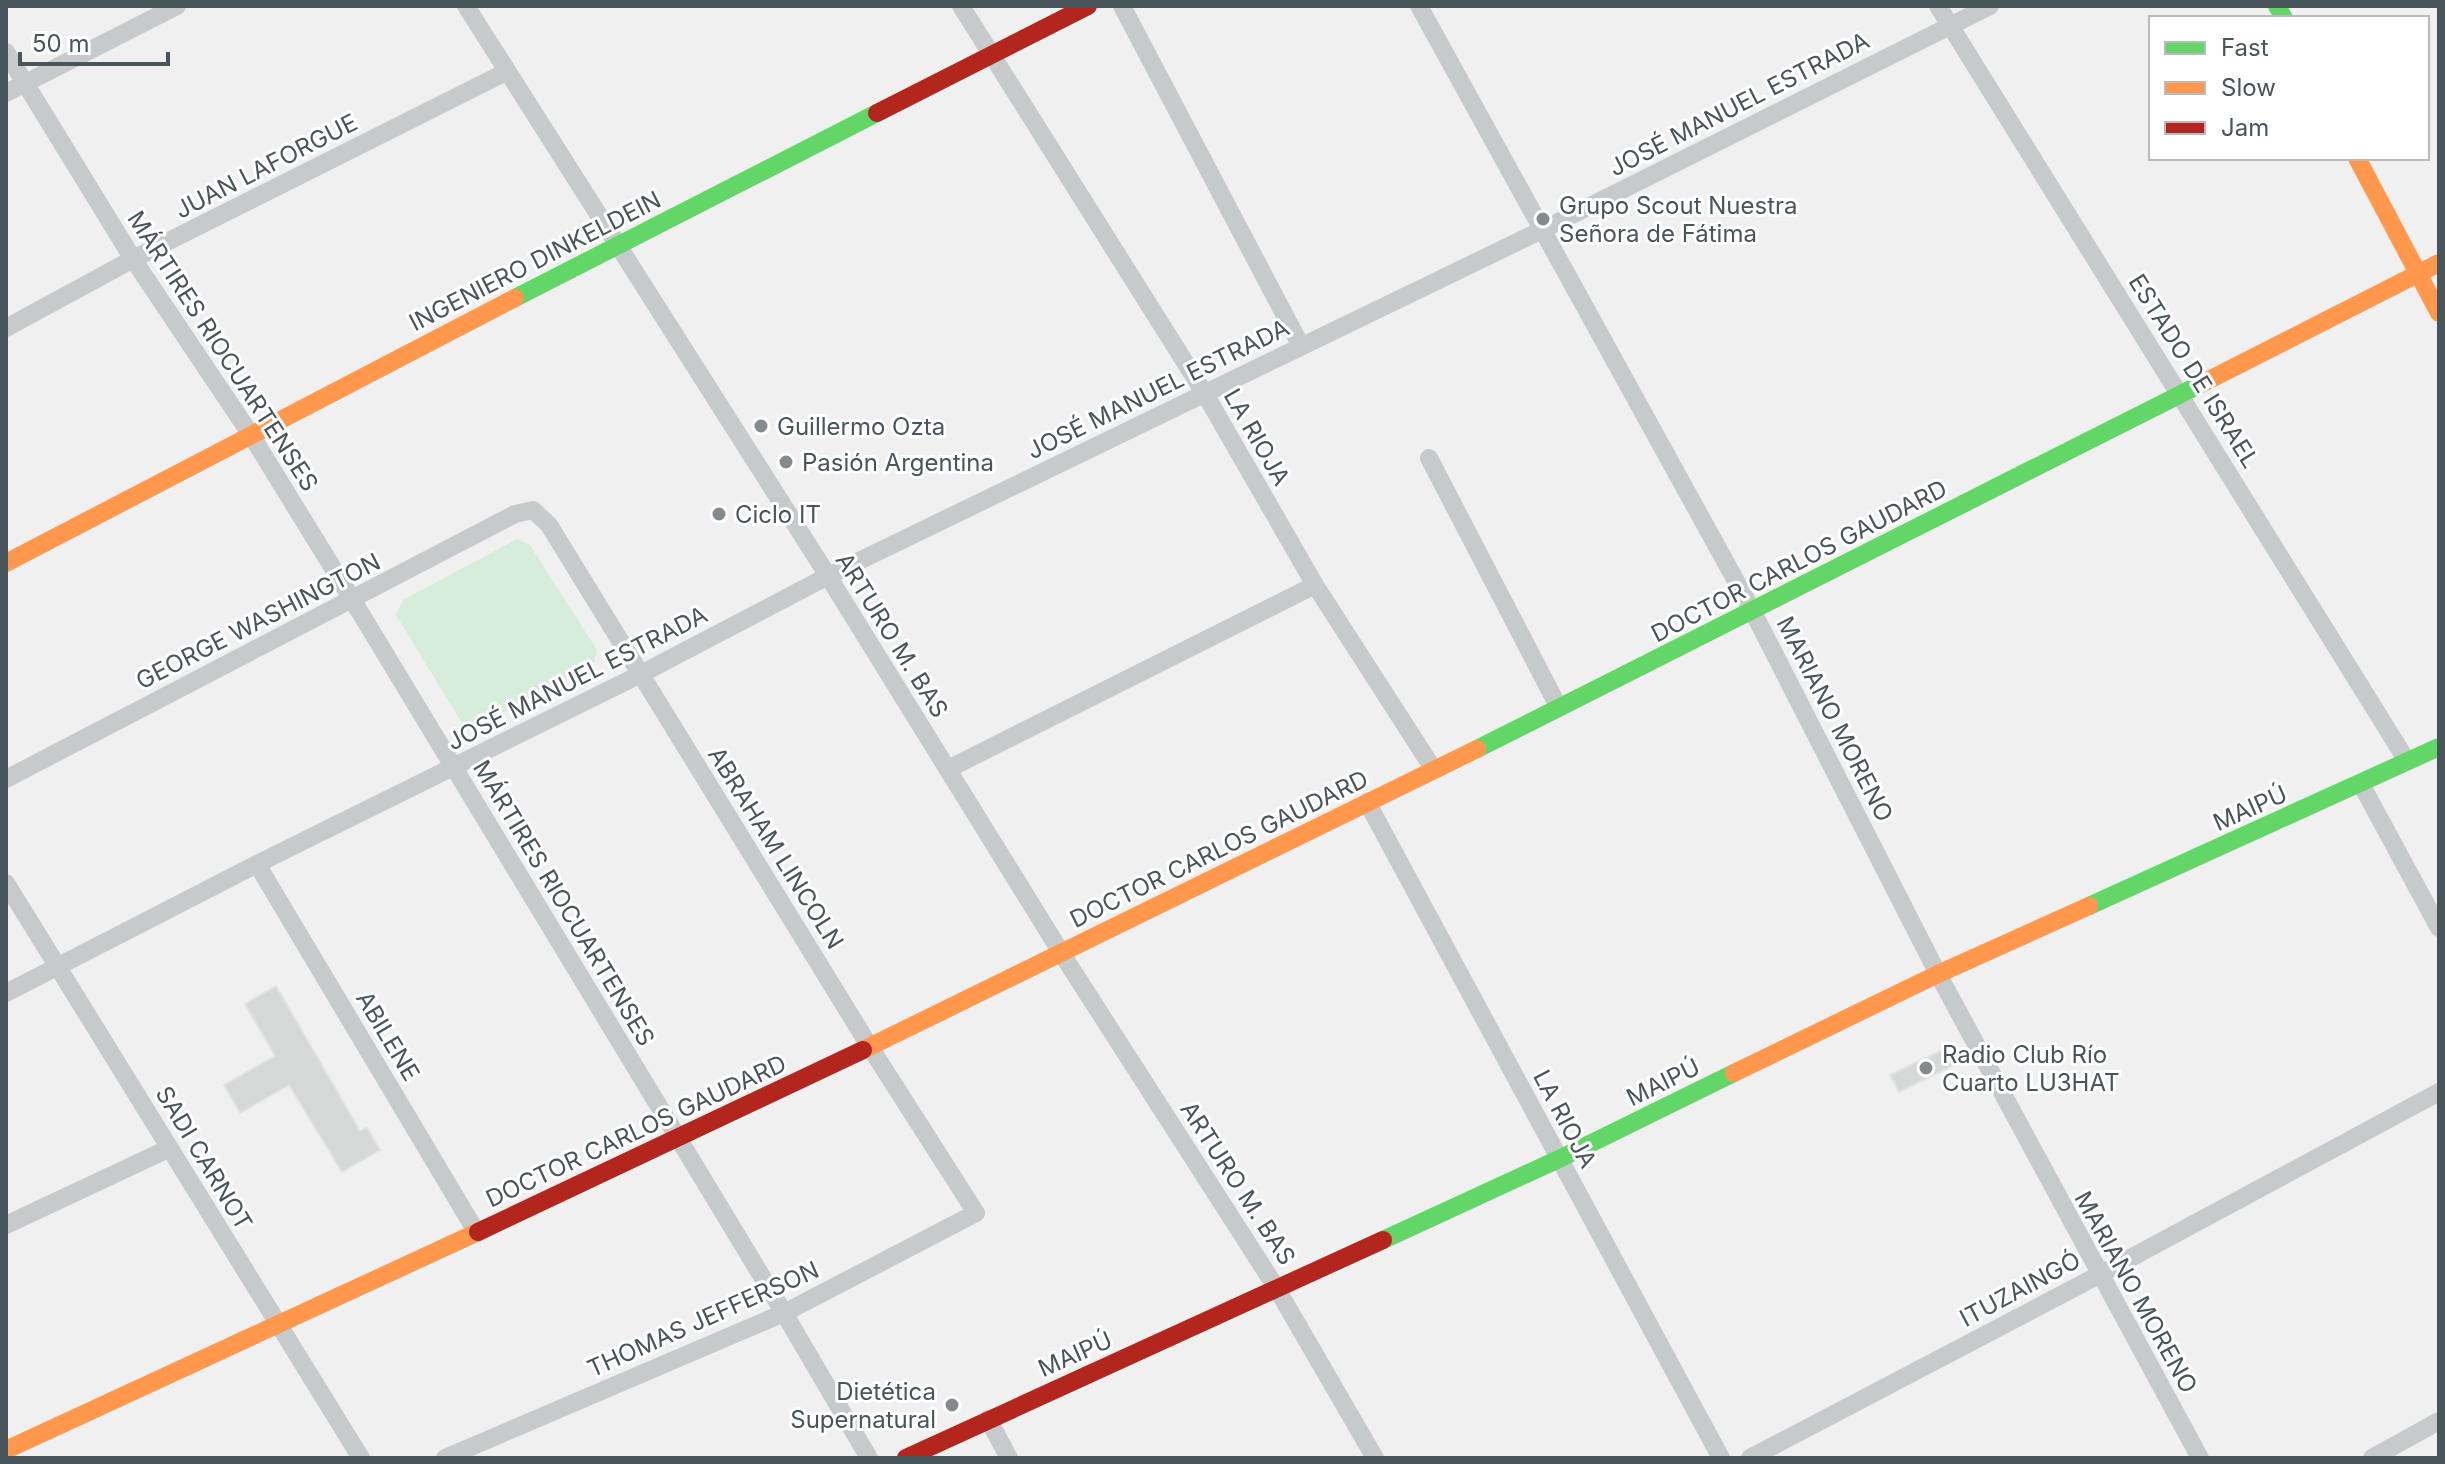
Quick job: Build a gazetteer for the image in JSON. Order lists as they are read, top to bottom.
{
  "streets": {
    "main road": ["INGENIERO DINKELDEIN", "DOCTOR CARLOS GAUDARD", "MAIPÚ"],
    "street": [
      "JOSÉ MANUEL ESTRADA",
      "JUAN LAFORGUE",
      "MÁRTIRES RIOCUARTENSES",
      "ESTADO DE ISRAEL",
      "LA RIOJA",
      "GEORGE WASHINGTON",
      "ARTURO M. BAS",
      "MARIANO MORENO",
      "ABRAHAM LINCOLN",
      "ABILENE",
      "SADI CARNOT",
      "ITUZAINGÓ",
      "THOMAS JEFFERSON"
    ]
  },
  "crossings": [
    ["JOSÉ MANUEL ESTRADA", "MÁRTIRES RIOCUARTENSES"],
    ["JOSÉ MANUEL ESTRADA", "ESTADO DE ISRAEL"],
    ["JOSÉ MANUEL ESTRADA", "LA RIOJA"],
    ["JOSÉ MANUEL ESTRADA", "ARTURO M. BAS"],
    ["JOSÉ MANUEL ESTRADA", "MARIANO MORENO"],
    ["JOSÉ MANUEL ESTRADA", "ABRAHAM LINCOLN"],
    ["JOSÉ MANUEL ESTRADA", "ABILENE"],
    ["JOSÉ MANUEL ESTRADA", "SADI CARNOT"],
    ["JUAN LAFORGUE", "MÁRTIRES RIOCUARTENSES"],
    ["JUAN LAFORGUE", "ARTURO M. BAS"],
    ["INGENIERO DINKELDEIN", "MÁRTIRES RIOCUARTENSES"],
    ["INGENIERO DINKELDEIN", "LA RIOJA"],
    ["INGENIERO DINKELDEIN", "ARTURO M. BAS"],
    ["MÁRTIRES RIOCUARTENSES", "DOCTOR CARLOS GAUDARD"],
    ["MÁRTIRES RIOCUARTENSES", "GEORGE WASHINGTON"],
    ["MÁRTIRES RIOCUARTENSES", "THOMAS JEFFERSON"],
    ["ESTADO DE ISRAEL", "DOCTOR CARLOS GAUDARD"],
    ["ESTADO DE ISRAEL", "MAIPÚ"],
    ["LA RIOJA", "DOCTOR CARLOS GAUDARD"],
    ["LA RIOJA", "MAIPÚ"],
    ["DOCTOR CARLOS GAUDARD", "ARTURO M. BAS"],
    ["DOCTOR CARLOS GAUDARD", "MARIANO MORENO"],
    ["DOCTOR CARLOS GAUDARD", "ABRAHAM LINCOLN"],
    ["DOCTOR CARLOS GAUDARD", "ABILENE"],
    ["DOCTOR CARLOS GAUDARD", "SADI CARNOT"],
    ["GEORGE WASHINGTON", "ABRAHAM LINCOLN"],
    ["ARTURO M. BAS", "MAIPÚ"],
    ["MARIANO MORENO", "MAIPÚ"],
    ["MARIANO MORENO", "ITUZAINGÓ"],
    ["ABRAHAM LINCOLN", "THOMAS JEFFERSON"]
  ],
  "places": [
    "Grupo Scout Nuestra Señora de Fátima",
    "Guillermo Ozta",
    "Pasión Argentina",
    "Ciclo IT",
    "Radio Club Río Cuarto LU3HAT",
    "Dietética Supernatural"
  ],
  "legend": ["Fast", "Slow", "Jam"],
  "scale_bar": "50 m"
}
